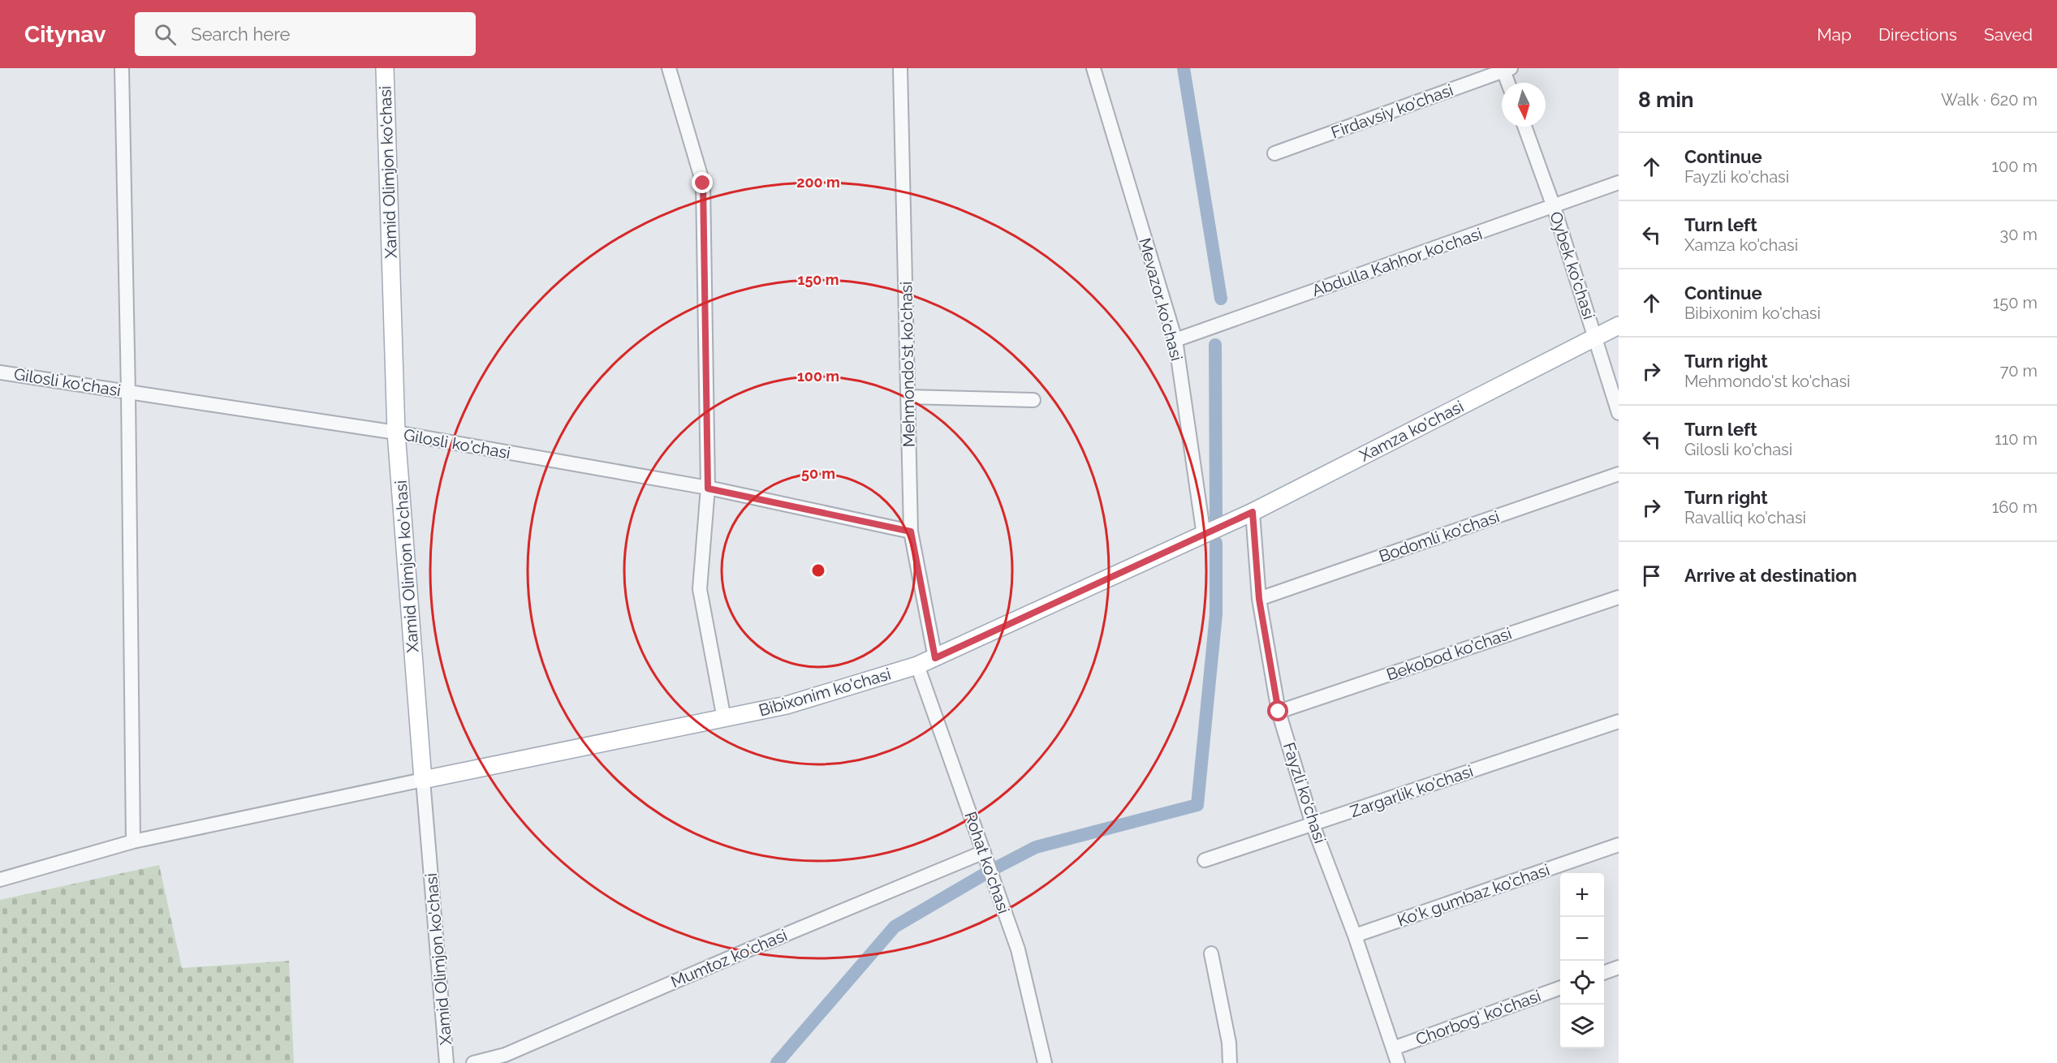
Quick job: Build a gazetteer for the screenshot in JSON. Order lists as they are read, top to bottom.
{
  "streets": {
    "main road": ["Xamid Olimjon ko'chasi", "Xamza ko'chasi", "Bibixonim ko'chasi"],
    "street": [
      "Firdavsiy ko'chasi",
      "Abdulla Kahhor ko'chasi",
      "Oybek ko'chasi",
      "Mevazor ko'chasi",
      "Mehmondo'st ko'chasi",
      "Gilosli ko'chasi",
      "Bodomli ko'chasi",
      "Bekobod ko'chasi",
      "Zargarlik ko'chasi",
      "Fayzli ko'chasi",
      "Rohat ko'chasi",
      "Ko'k gumbaz ko'chasi",
      "Mumtoz ko'chasi",
      "Chorbog' ko'chasi"
    ]
  },
  "crossings": [
    ["Xamid Olimjon ko'chasi", "Gilosli ko'chasi"],
    ["Xamid Olimjon ko'chasi", "Bibixonim ko'chasi"],
    ["Abdulla Kahhor ko'chasi", "Oybek ko'chasi"],
    ["Abdulla Kahhor ko'chasi", "Mevazor ko'chasi"],
    ["Oybek ko'chasi", "Xamza ko'chasi"],
    ["Mevazor ko'chasi", "Xamza ko'chasi"],
    ["Mevazor ko'chasi", "Bibixonim ko'chasi"],
    ["Mehmondo'st ko'chasi", "Gilosli ko'chasi"],
    ["Mehmondo'st ko'chasi", "Bibixonim ko'chasi"],
    ["Xamza ko'chasi", "Bibixonim ko'chasi"],
    ["Xamza ko'chasi", "Fayzli ko'chasi"],
    ["Bodomli ko'chasi", "Fayzli ko'chasi"],
    ["Bekobod ko'chasi", "Fayzli ko'chasi"],
    ["Bibixonim ko'chasi", "Rohat ko'chasi"],
    ["Zargarlik ko'chasi", "Fayzli ko'chasi"],
    ["Fayzli ko'chasi", "Ko'k gumbaz ko'chasi"],
    ["Fayzli ko'chasi", "Chorbog' ko'chasi"],
    ["Rohat ko'chasi", "Mumtoz ko'chasi"]
  ],
  "north": "bottom",
  "page": {
    "header": "Citynav",
    "search": "Search here",
    "nav": ["Map", "Directions", "Saved"],
    "heading": ["8 min", "Walk · 620 m"],
    "list": [
      ["Continue", "Fayzli ko'chasi", "100 m"],
      ["Turn left", "Xamza ko'chasi", "30 m"],
      ["Continue", "Bibixonim ko'chasi", "150 m"],
      ["Turn right", "Mehmondo'st ko'chasi", "70 m"],
      ["Turn left", "Gilosli ko'chasi", "110 m"],
      ["Turn right", "Ravalliq ko'chasi", "160 m"],
      "Arrive at destination"
    ],
    "map_buttons": ["+", "−"]
  },
  "rings": [
    "200 m",
    "150 m",
    "100 m",
    "50 m"
  ]
}
